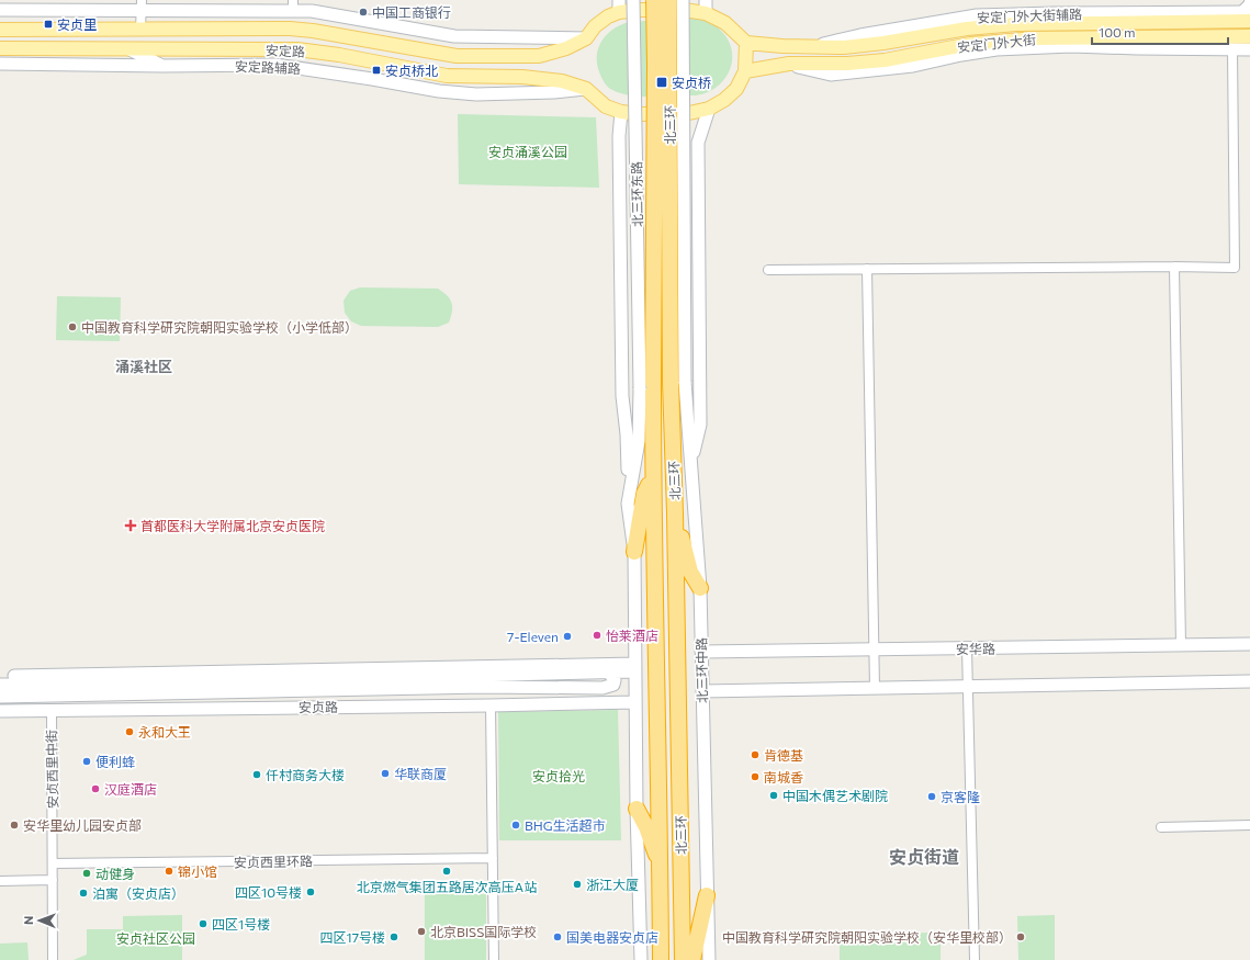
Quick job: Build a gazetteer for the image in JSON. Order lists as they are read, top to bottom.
{
  "streets": {
    "highway": ["北三环"],
    "main road": ["安定门外大街", "安定路"],
    "street": [
      "安定路辅路",
      "北三环东路",
      "安华路",
      "北三环中路",
      "安贞路",
      "安贞西里中街",
      "安贞西里环路"
    ]
  },
  "crossings": [
    ["安定路", "安定路辅路"],
    ["北三环", "北三环东路"],
    ["北三环", "北三环中路"],
    ["安华路", "北三环中路"],
    ["安贞路", "安贞西里中街"],
    ["安贞西里中街", "安贞西里环路"]
  ],
  "districts": ["涌溪社区", "安贞街道"],
  "parks": ["安贞涌溪公园", "安贞拾光", "安贞社区公园"],
  "places": {
    "other": [
      "中国工商银行",
      "中国教育科学研究院朝阳实验学校（小学低部）",
      "怡莱酒店",
      "7-Eleven",
      "永和大王",
      "肯德基",
      "便利蜂",
      "华联商厦",
      "仟村商务大楼",
      "南城香",
      "汉庭酒店",
      "中国木偶艺术剧院",
      "京客隆",
      "安华里幼儿园安贞部",
      "BHG生活超市",
      "锦小馆",
      "北京燃气集团五路居次高压A站",
      "动健身",
      "浙江大厦",
      "四区10号楼",
      "泊寓（安贞店）",
      "四区1号楼",
      "北京BISS国际学校",
      "四区17号楼",
      "国美电器安贞店",
      "中国教育科学研究院朝阳实验学校（安华里校部）"
    ],
    "transit": ["安贞里", "安贞桥北", "安贞桥"],
    "health": ["首都医科大学附属北京安贞医院"]
  },
  "scale_bar": "100 m",
  "north": "left"
}
